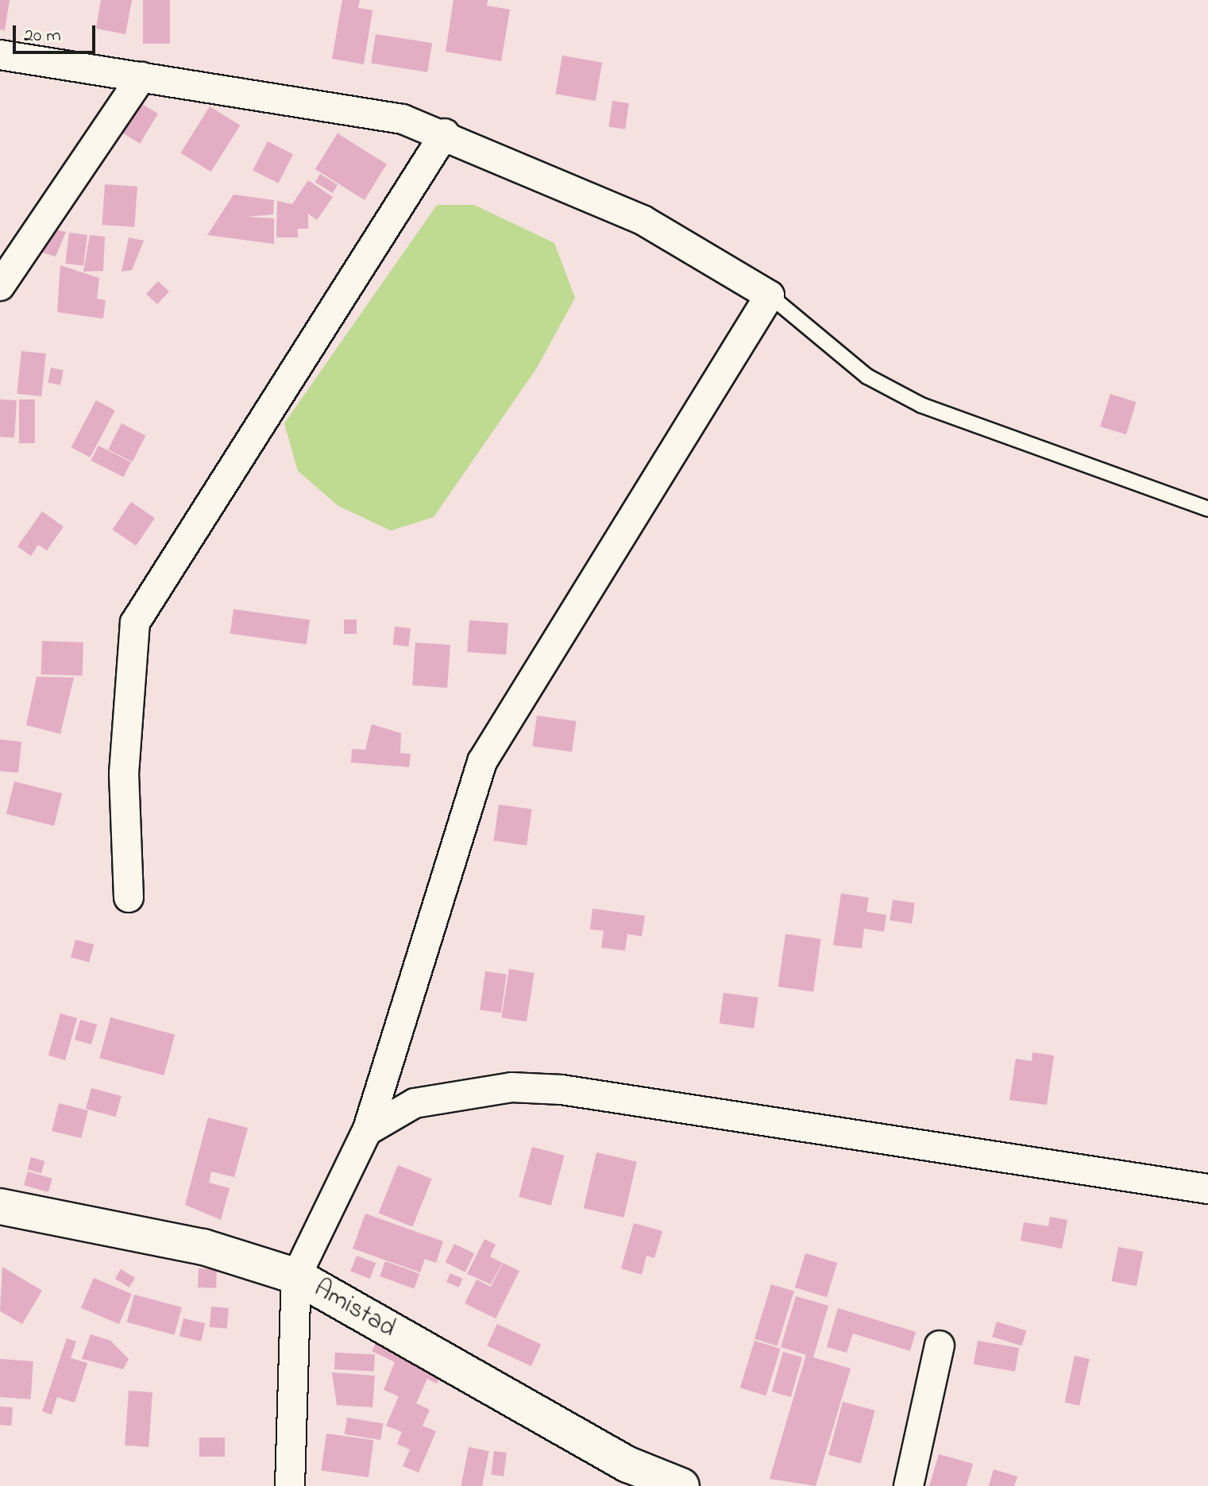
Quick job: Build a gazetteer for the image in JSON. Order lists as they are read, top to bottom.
{
  "streets": {
    "street": ["Amistad"]
  },
  "scale_bar": "20 m"
}
